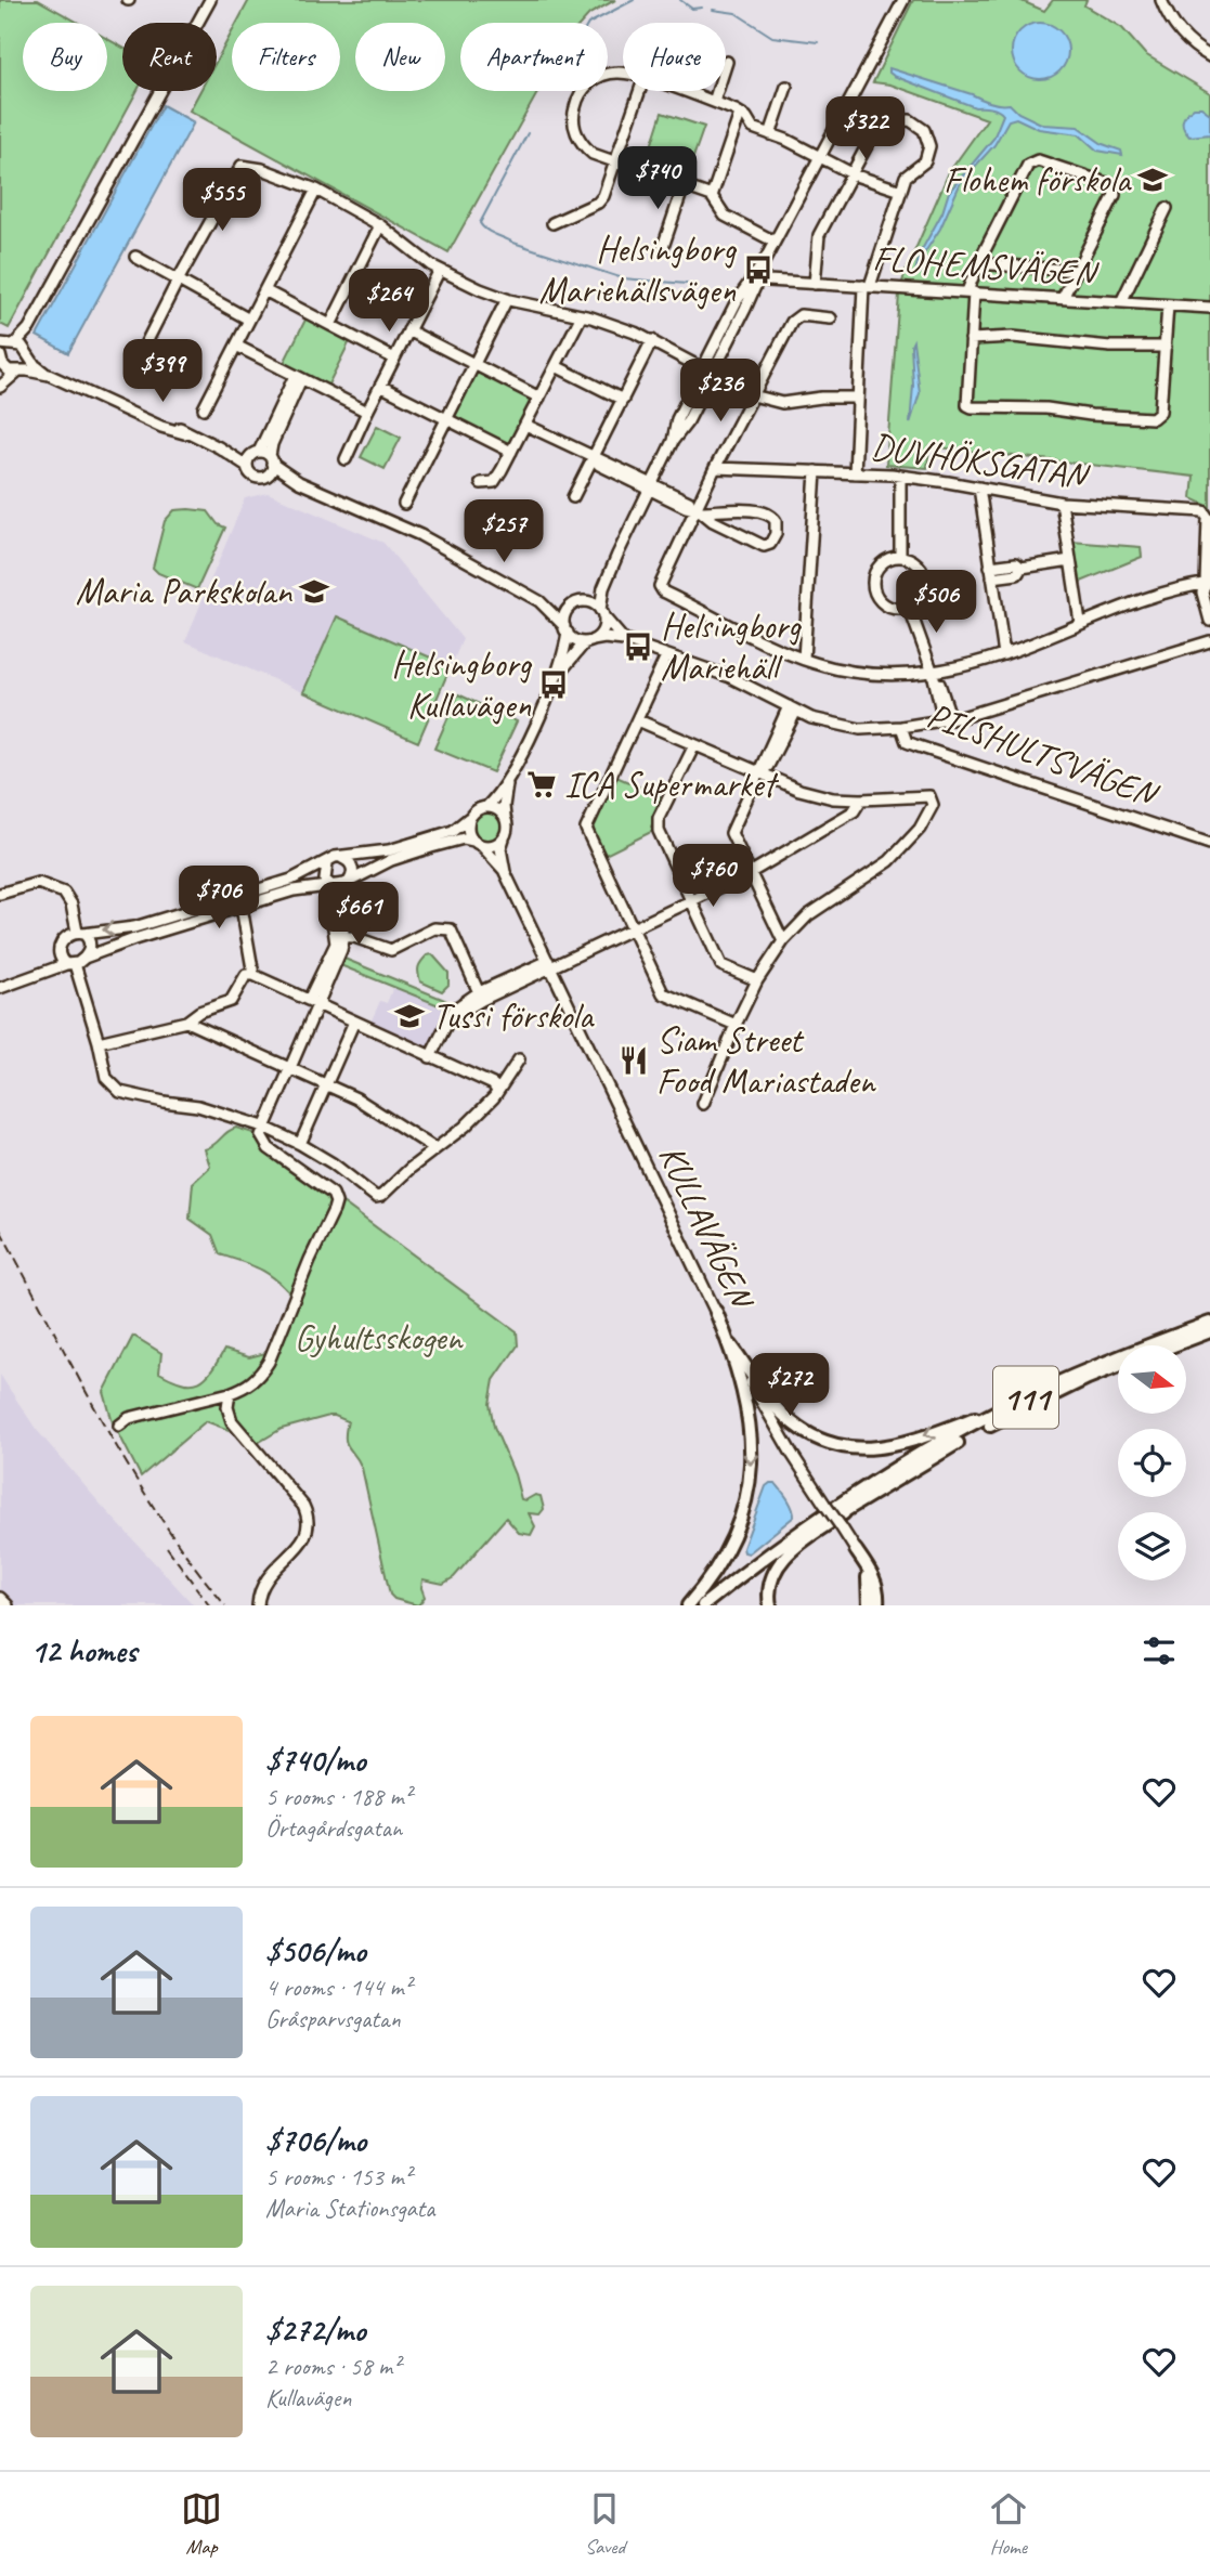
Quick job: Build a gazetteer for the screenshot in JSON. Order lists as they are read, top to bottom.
{
  "streets": {
    "main road": ["111"],
    "street": [
      "FLOHEMSVÄGEN",
      "DUVHÖKSGATAN",
      "PILSHULTSVÄGEN",
      "KULLAVÄGEN"
    ]
  },
  "crossings": [
    ["PILSHULTSVÄGEN", "KULLAVÄGEN"]
  ],
  "parks": ["Gyhultsskogen"],
  "places": {
    "school or university": ["Flohem förskola", "Maria Parkskolan", "Tussi förskola"],
    "bus stop": ["Helsingborg Mariehällsvägen", "Helsingborg Mariehäll", "Helsingborg Kullavägen"],
    "supermarket": ["ICA Supermarket"],
    "restaurant": ["Siam Street Food Mariastaden"]
  },
  "north": "right",
  "page": {
    "chip": [
      "Buy",
      "Rent",
      "Filters",
      "New",
      "Apartment",
      "House"
    ],
    "price": [
      "$322",
      "$740",
      "$555",
      "$264",
      "$399",
      "$236",
      "$257",
      "$506",
      "$760",
      "$706",
      "$661",
      "$272"
    ],
    "heading": "12 homes",
    "list": [
      {
        "name": "$740/mo",
        "note": "5 rooms · 188 m² · Örtagårdsgatan"
      },
      {
        "name": "$506/mo",
        "note": "4 rooms · 144 m² · Gråsparvsgatan"
      },
      {
        "name": "$706/mo",
        "note": "5 rooms · 153 m² · Maria Stationsgata"
      },
      {
        "name": "$272/mo",
        "note": "2 rooms · 58 m² · Kullavägen"
      }
    ],
    "tabs": ["Map", "Saved", "Home"]
  }
}
